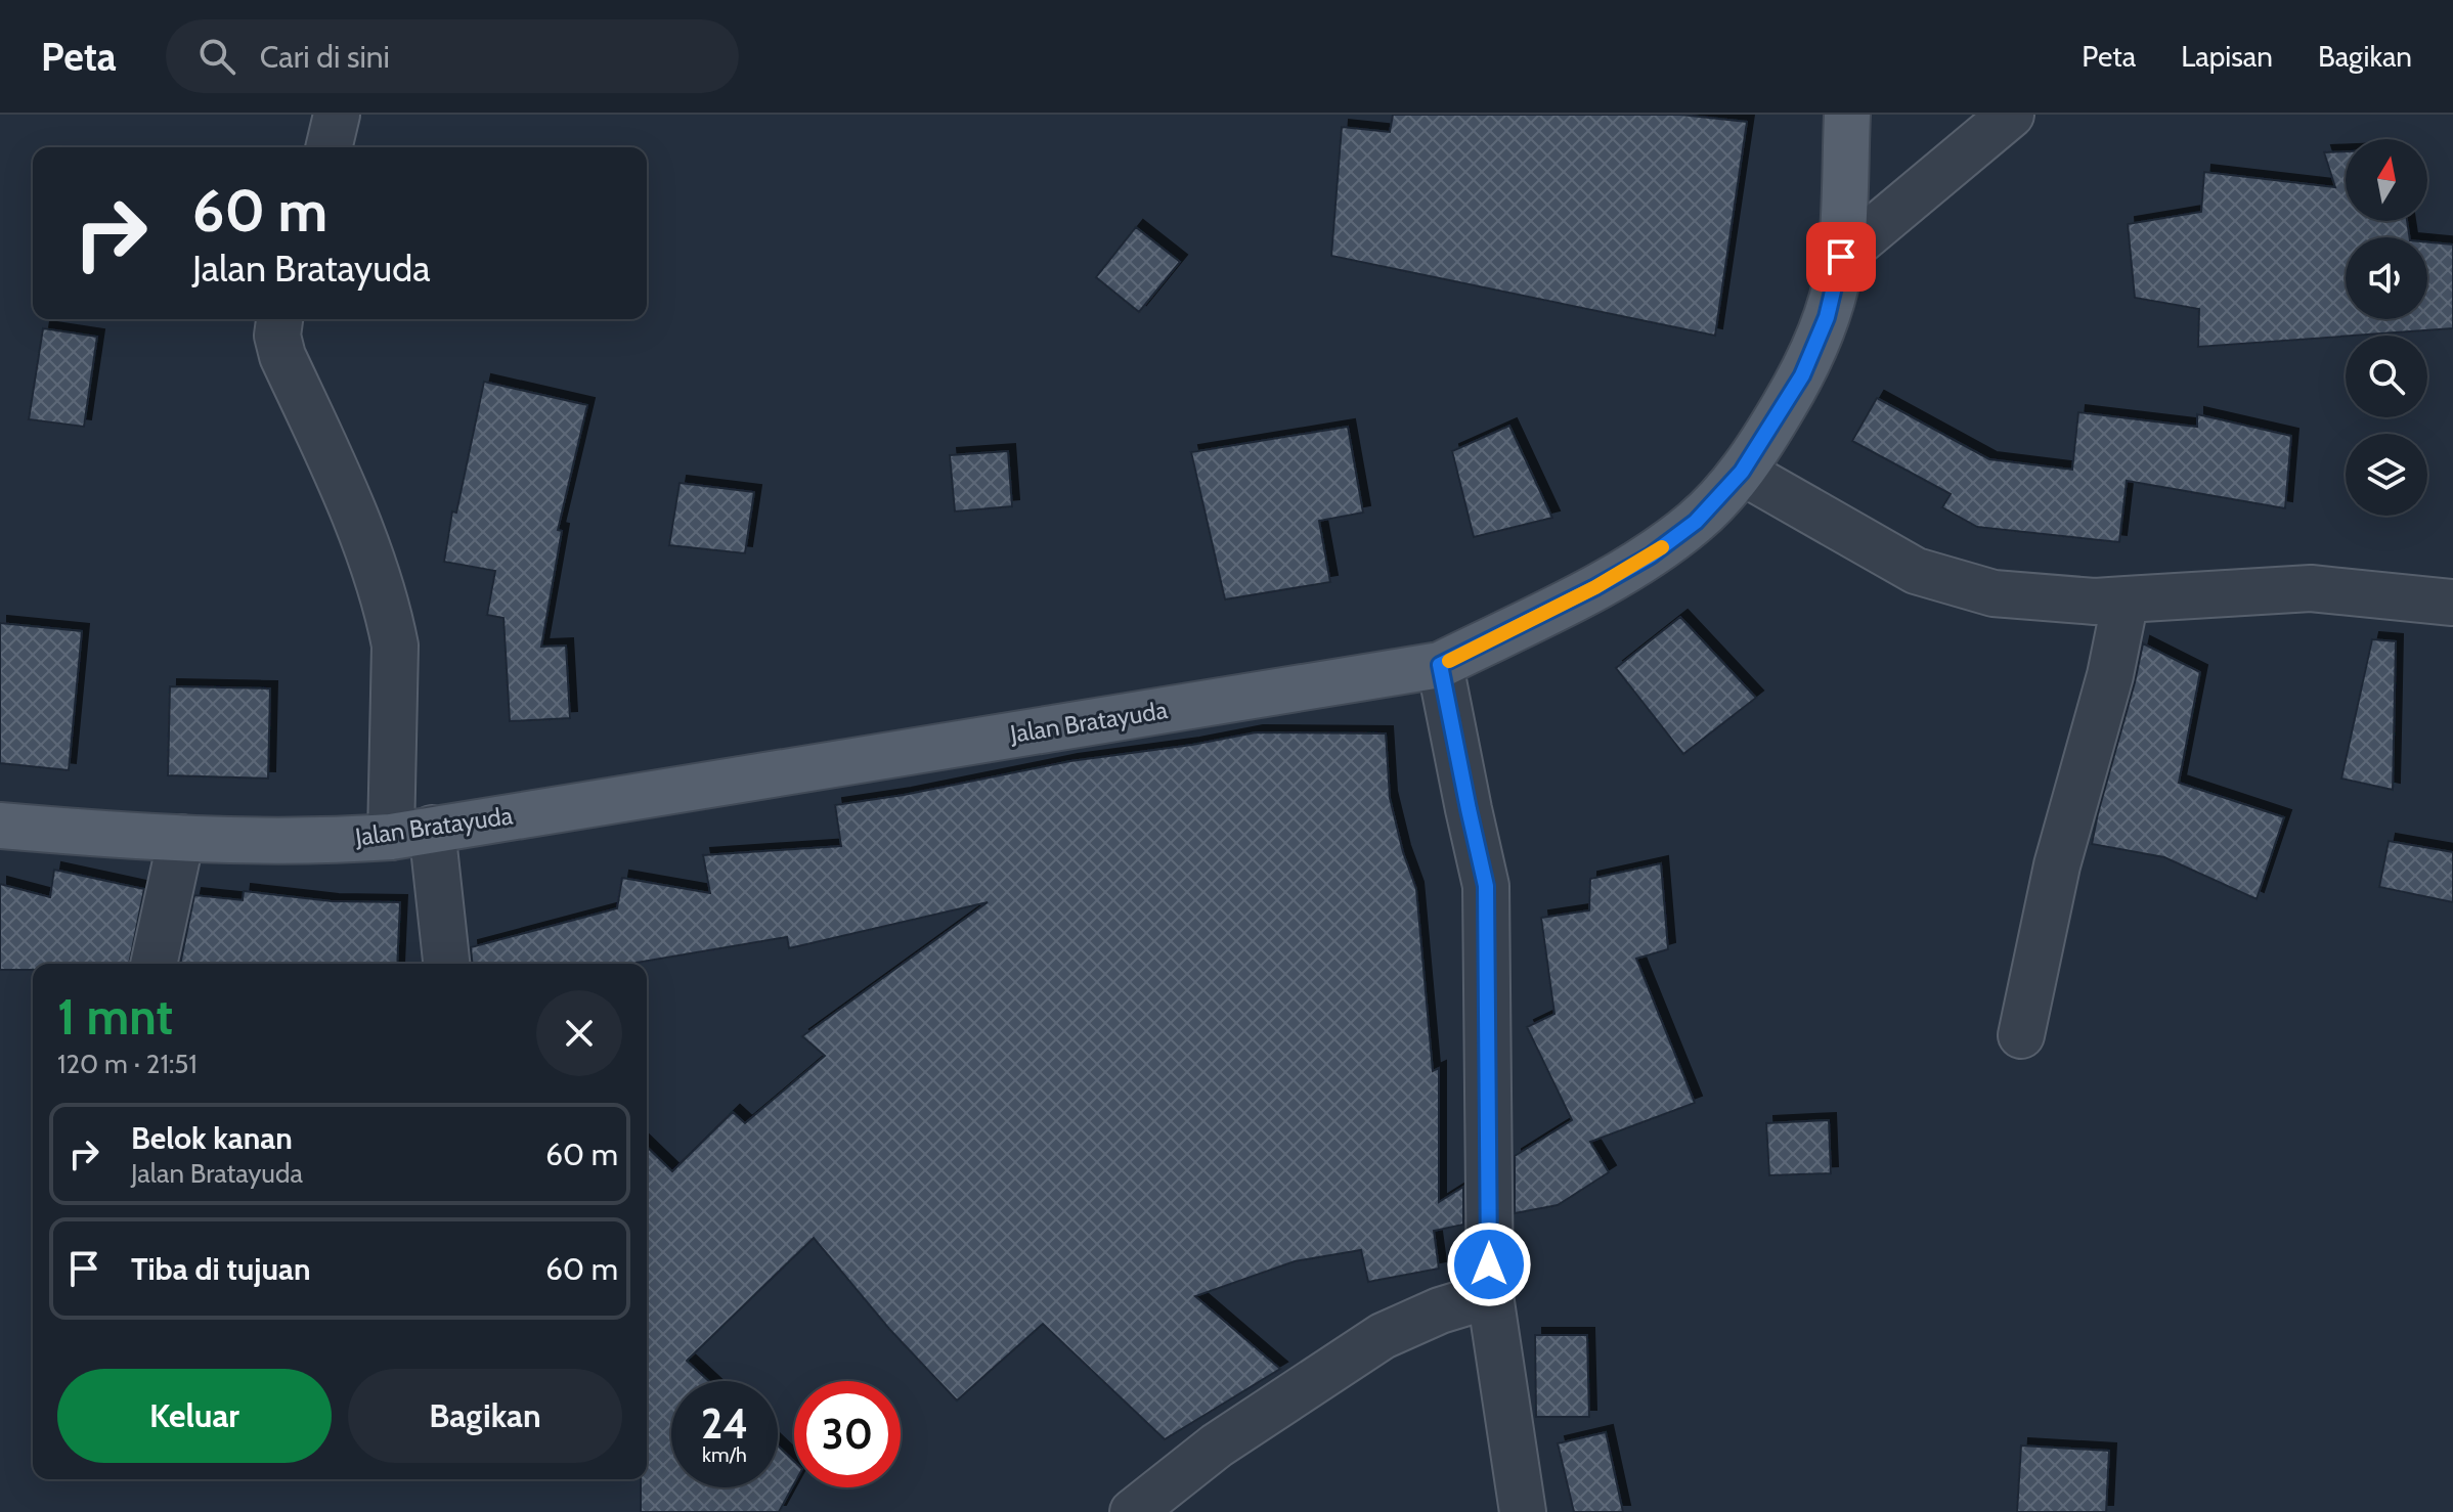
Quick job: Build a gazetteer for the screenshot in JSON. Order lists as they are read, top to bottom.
{
  "streets": {
    "main road": ["Jalan Bratayuda"]
  },
  "north": "top",
  "page": {
    "header": "Peta",
    "search": "Cari di sini",
    "nav": ["Peta", "Lapisan", "Bagikan"],
    "turn": ["60 m", "Jalan Bratayuda"],
    "heading": ["1 mnt", "120 m · 21:51"],
    "list": [
      {
        "name": "Belok kanan",
        "note": "Jalan Bratayuda",
        "value": "60 m"
      },
      {
        "name": "Tiba di tujuan",
        "value": "60 m"
      }
    ],
    "buttons": ["Keluar", "Bagikan"],
    "speed": "24 km/h",
    "limit": "30"
  }
}
